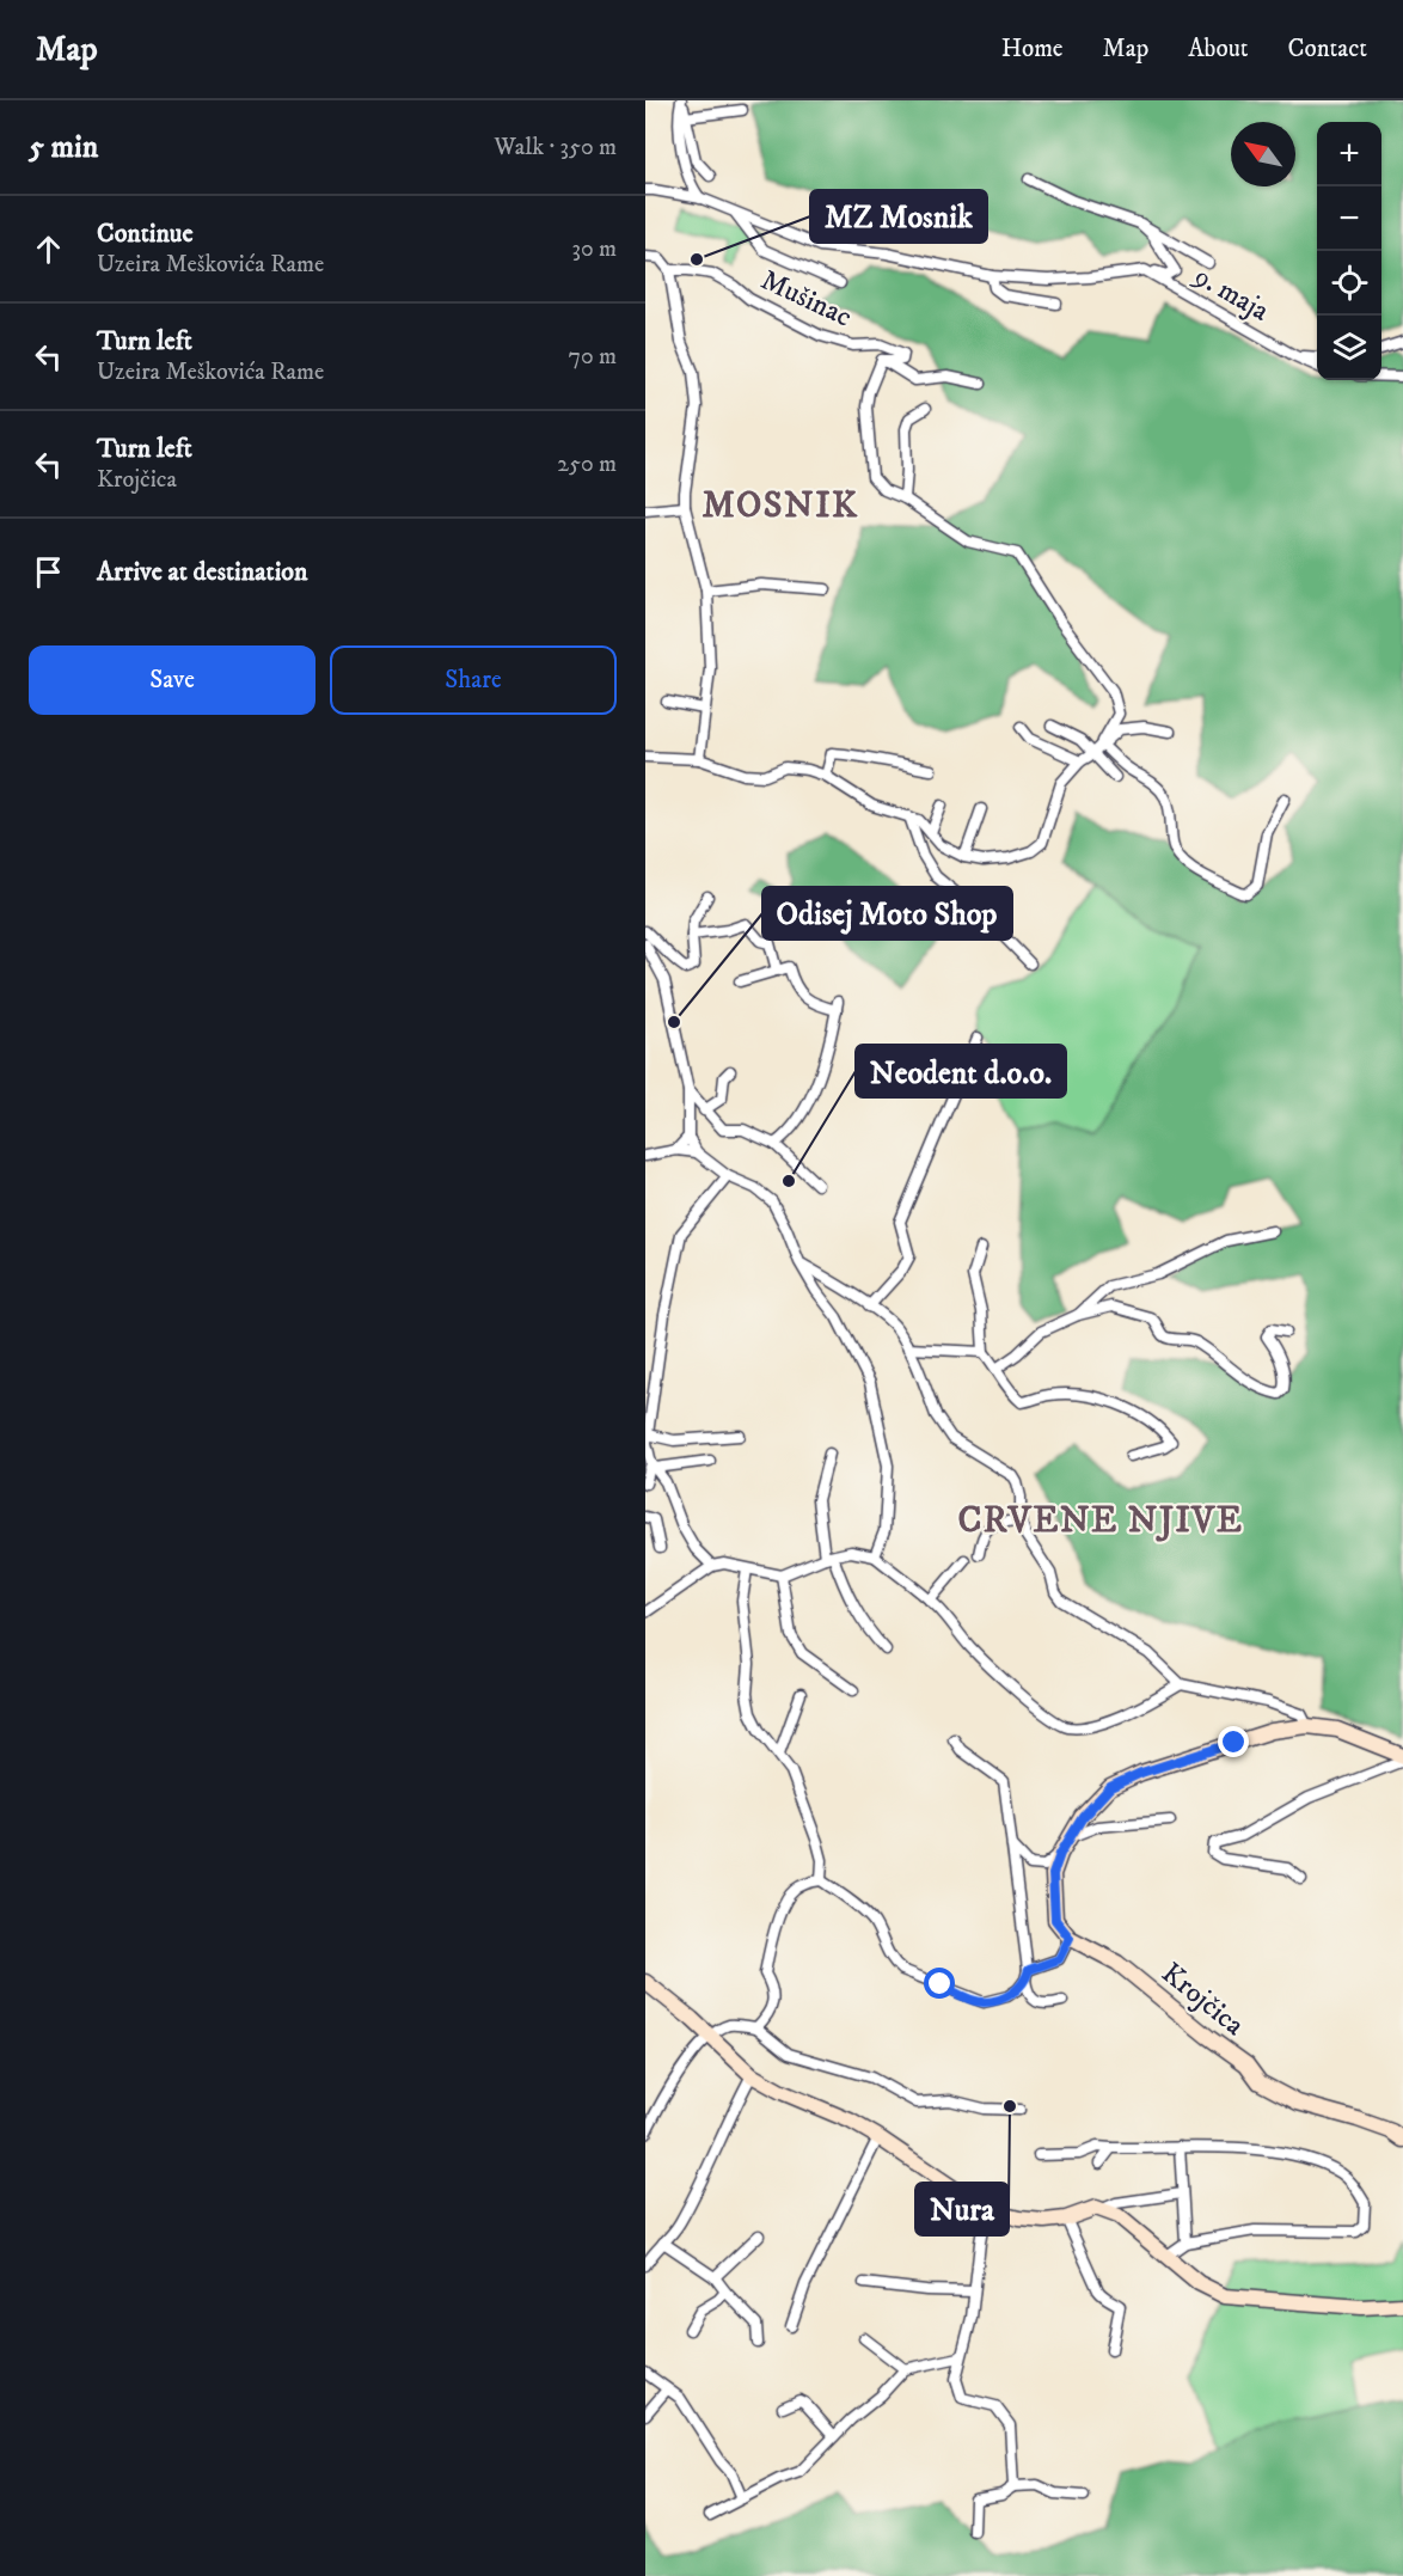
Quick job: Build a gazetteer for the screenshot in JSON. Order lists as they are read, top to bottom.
{
  "streets": {
    "main road": ["Krojčica"],
    "street": ["9. maja", "Mušinac"]
  },
  "districts": ["MOSNIK", "CRVENE NJIVE"],
  "places": [
    "MZ Mosnik",
    "Odisej Moto Shop",
    "Neodent d.o.o.",
    "Nura"
  ],
  "north": "top left",
  "page": {
    "header": "Map",
    "nav": [
      "Home",
      "Map",
      "About",
      "Contact"
    ],
    "heading": ["5 min", "Walk · 350 m"],
    "map_buttons": ["+", "−"],
    "list": [
      ["Continue", "Uzeira Meškovića Rame", "30 m"],
      ["Turn left", "Uzeira Meškovića Rame", "70 m"],
      ["Turn left", "Krojčica", "250 m"],
      "Arrive at destination"
    ],
    "buttons": ["Save", "Share"]
  }
}
